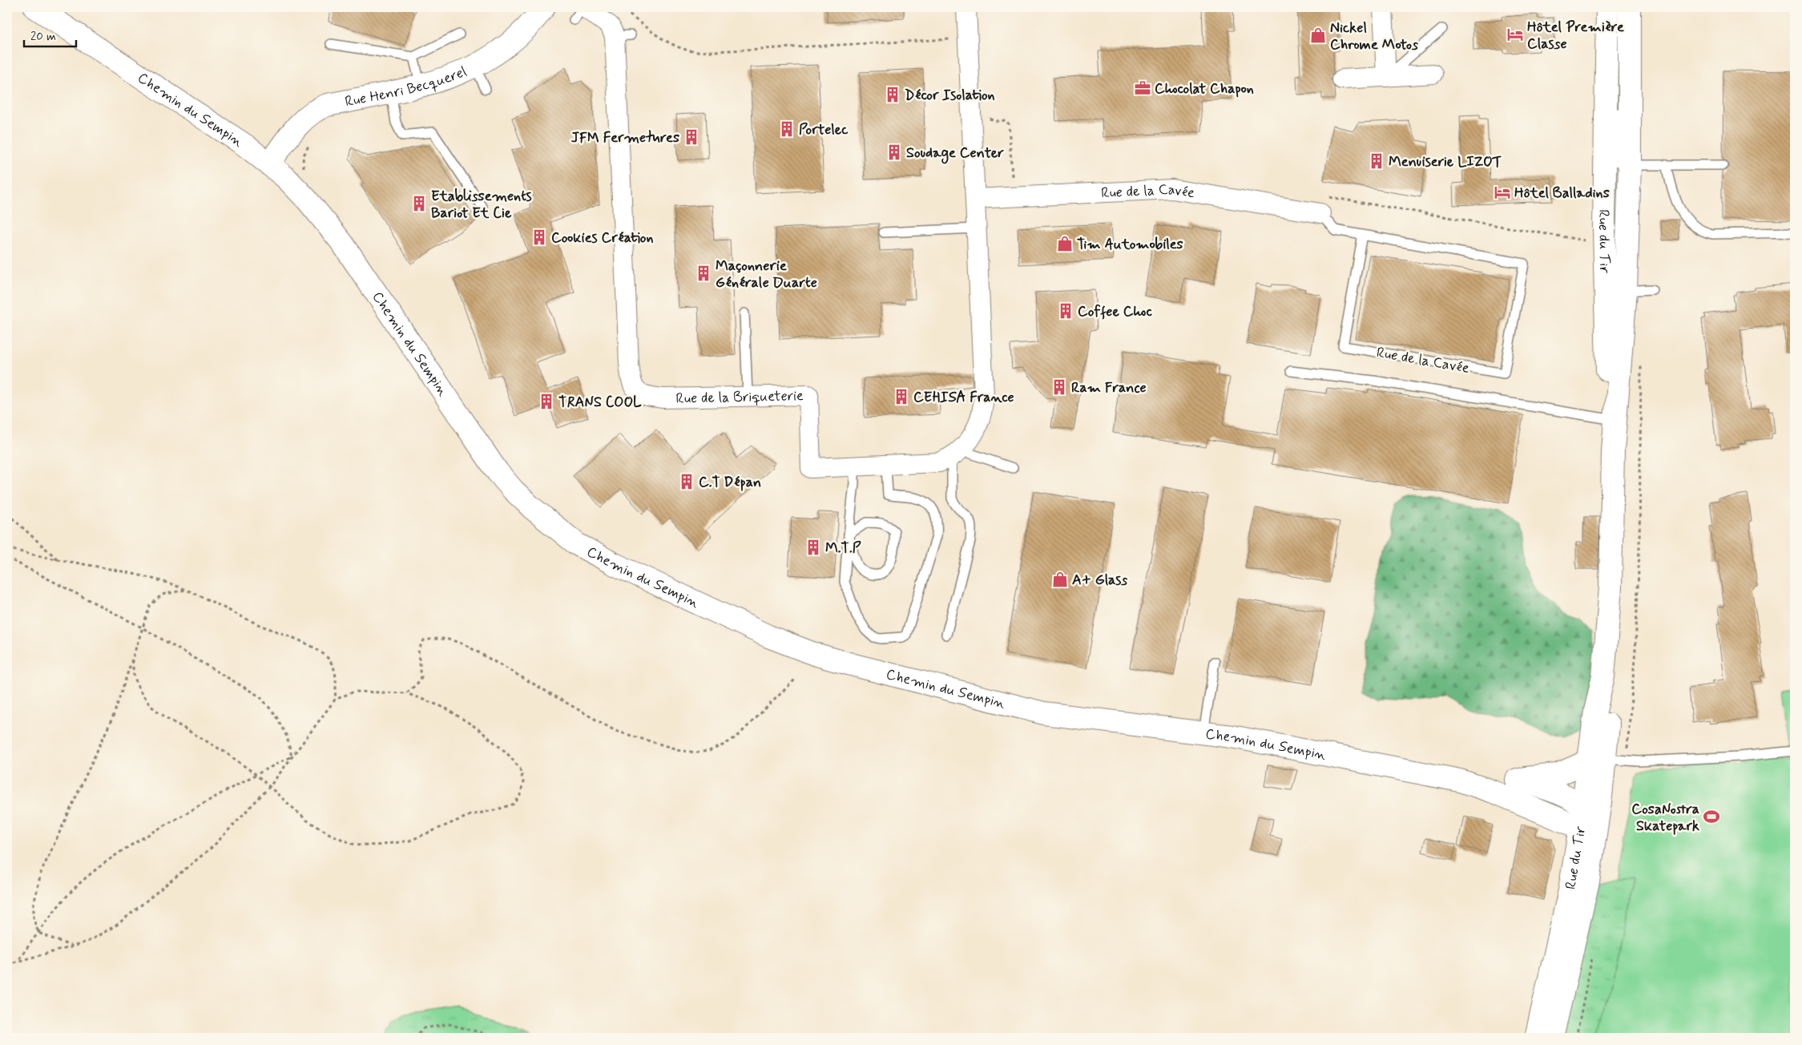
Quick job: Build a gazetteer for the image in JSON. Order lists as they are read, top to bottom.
{
  "streets": {
    "street": [
      "Rue Henri Becquerel",
      "Chemin du Sempin",
      "Rue de la Cavée",
      "Rue du Tir",
      "Rue de la Briqueterie"
    ]
  },
  "crossings": [
    ["Rue Henri Becquerel", "Chemin du Sempin"],
    ["Chemin du Sempin", "Rue du Tir"]
  ],
  "places": {
    "hotel": ["Hôtel Première Classe", "Hôtel Balladins"],
    "shop": ["Nickel Chrome Motos", "Tim Automobiles", "A+ Glass"],
    "office": ["Chocolat Chapon"],
    "building": [
      "Décor Isolation",
      "Portelec",
      "JFM Fermetures",
      "Soudage Center",
      "Menuiserie LIZOT",
      "Etablissements Bariot Et Cie",
      "Cookies Création",
      "Maçonnerie Générale Duarte",
      "Coffee Choc",
      "Ram France",
      "CEHISA France",
      "TRANS COOL",
      "C.T Dépan",
      "M.T.P"
    ],
    "sports": ["CosaNostra Skatepark"]
  },
  "scale_bar": "20 m"
}
